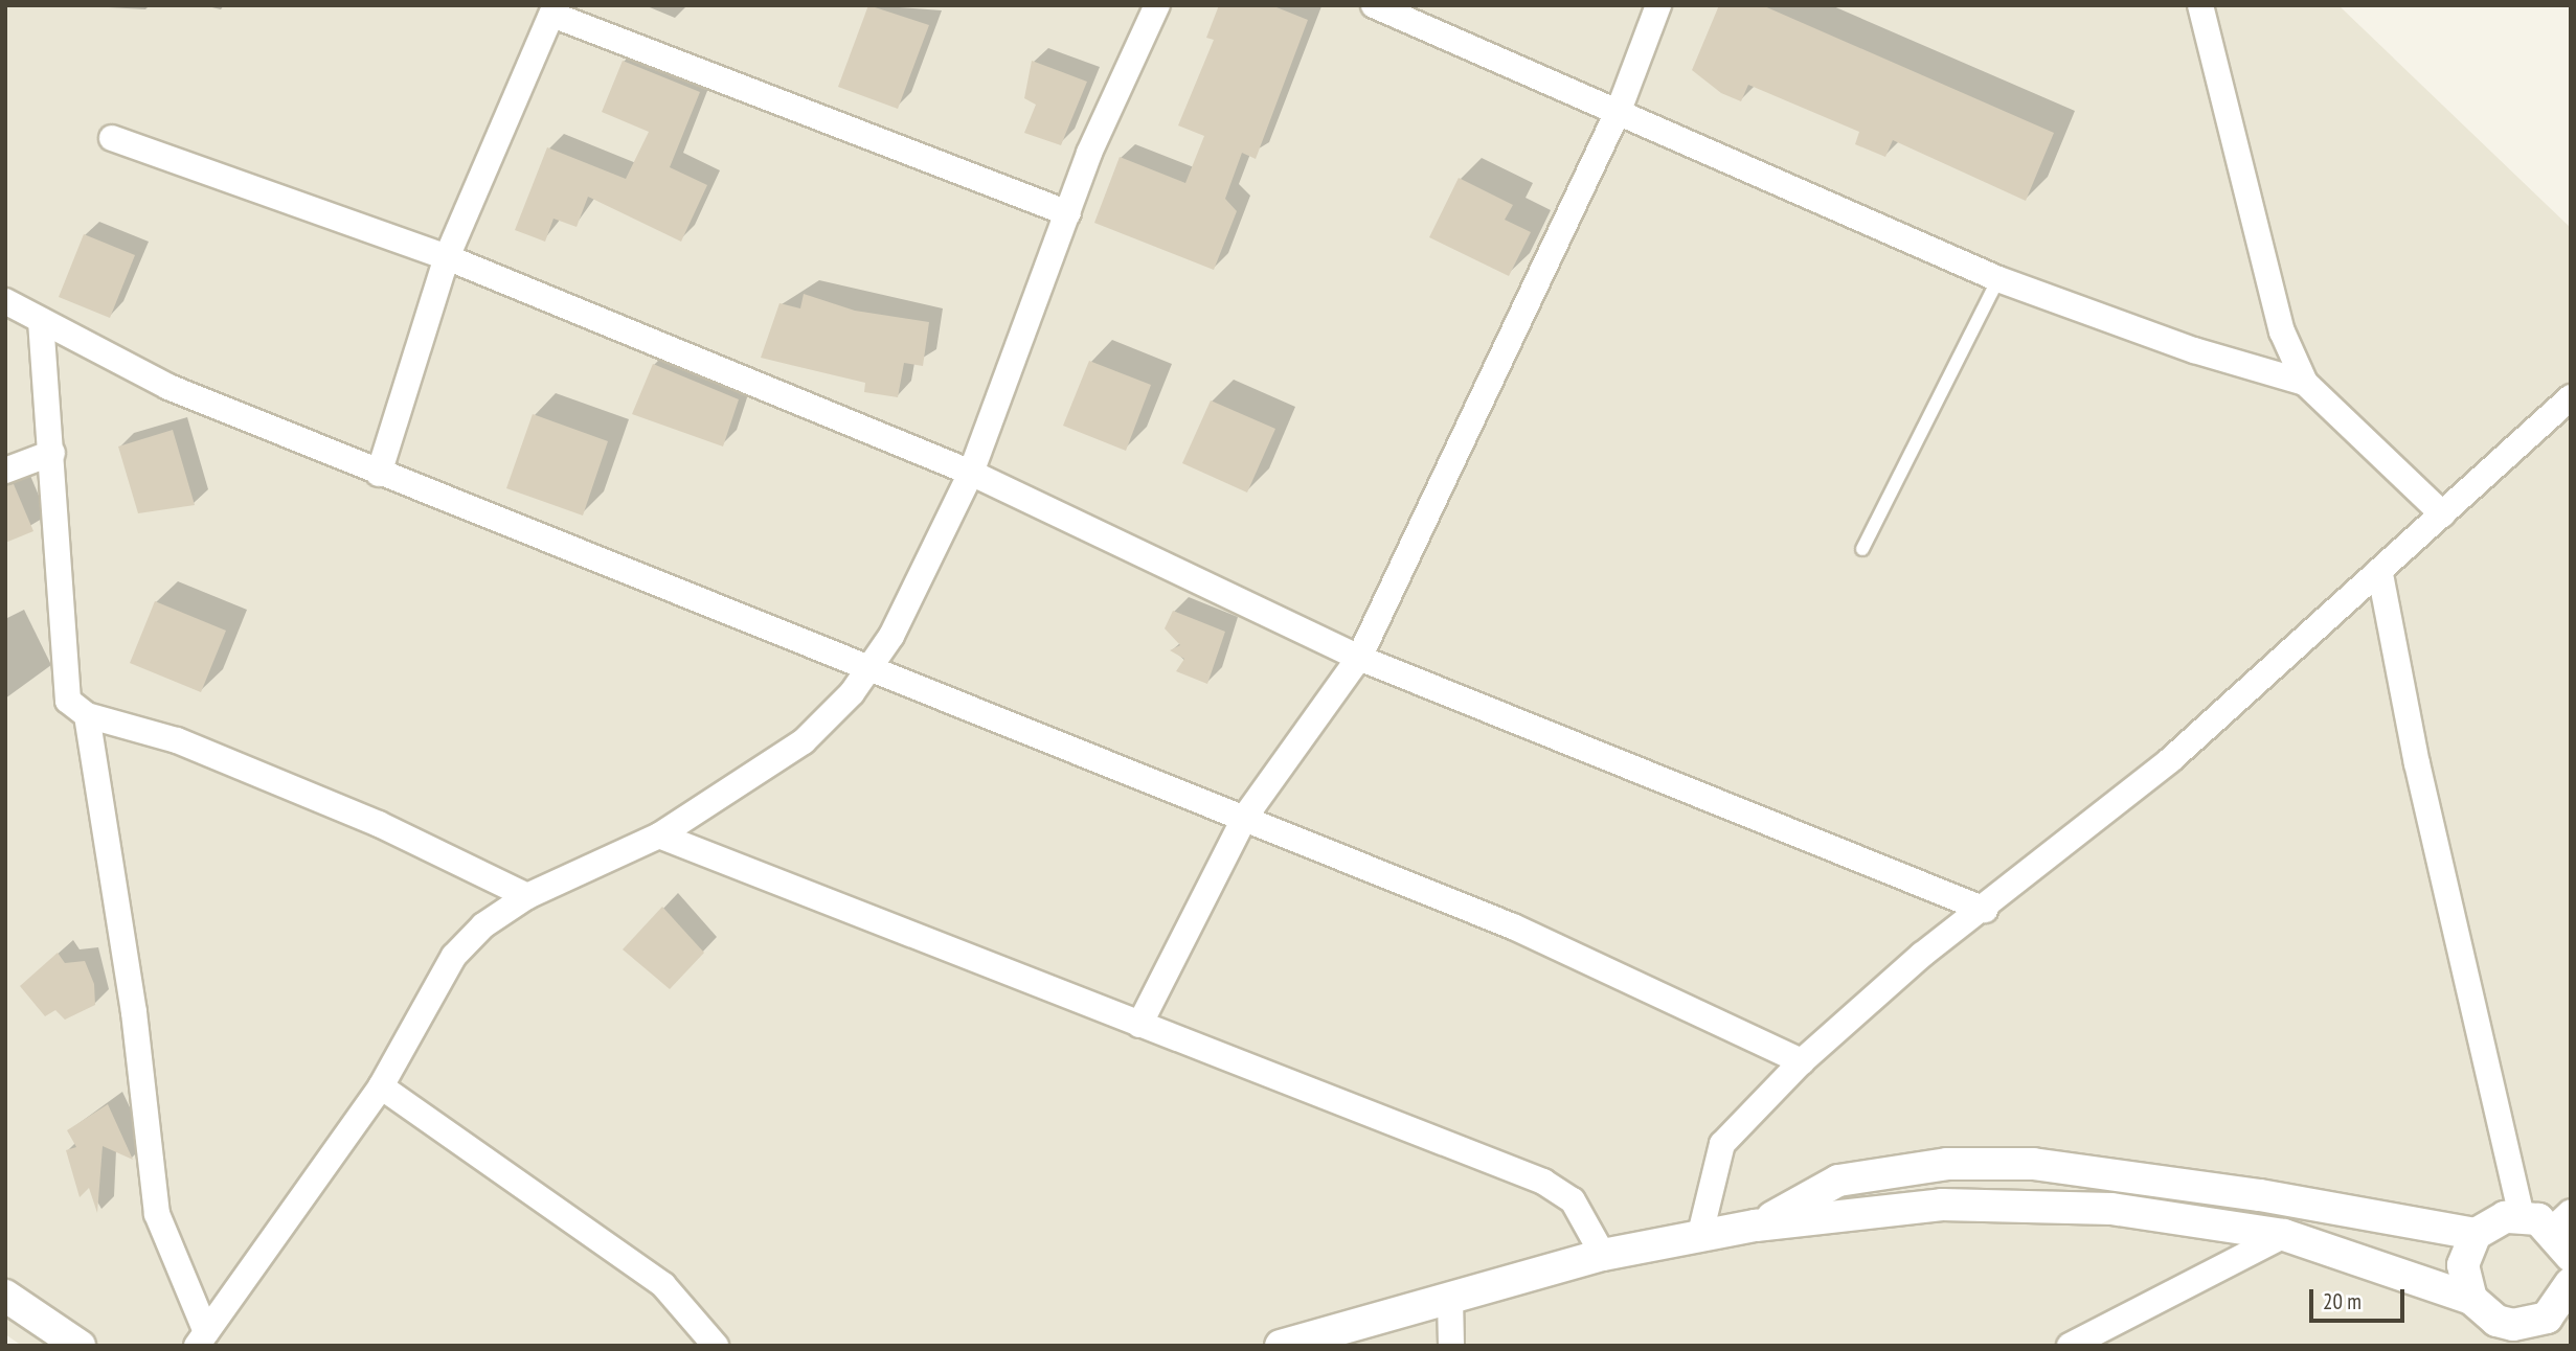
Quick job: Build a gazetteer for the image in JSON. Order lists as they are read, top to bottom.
{
  "scale_bar": "20 m"
}
